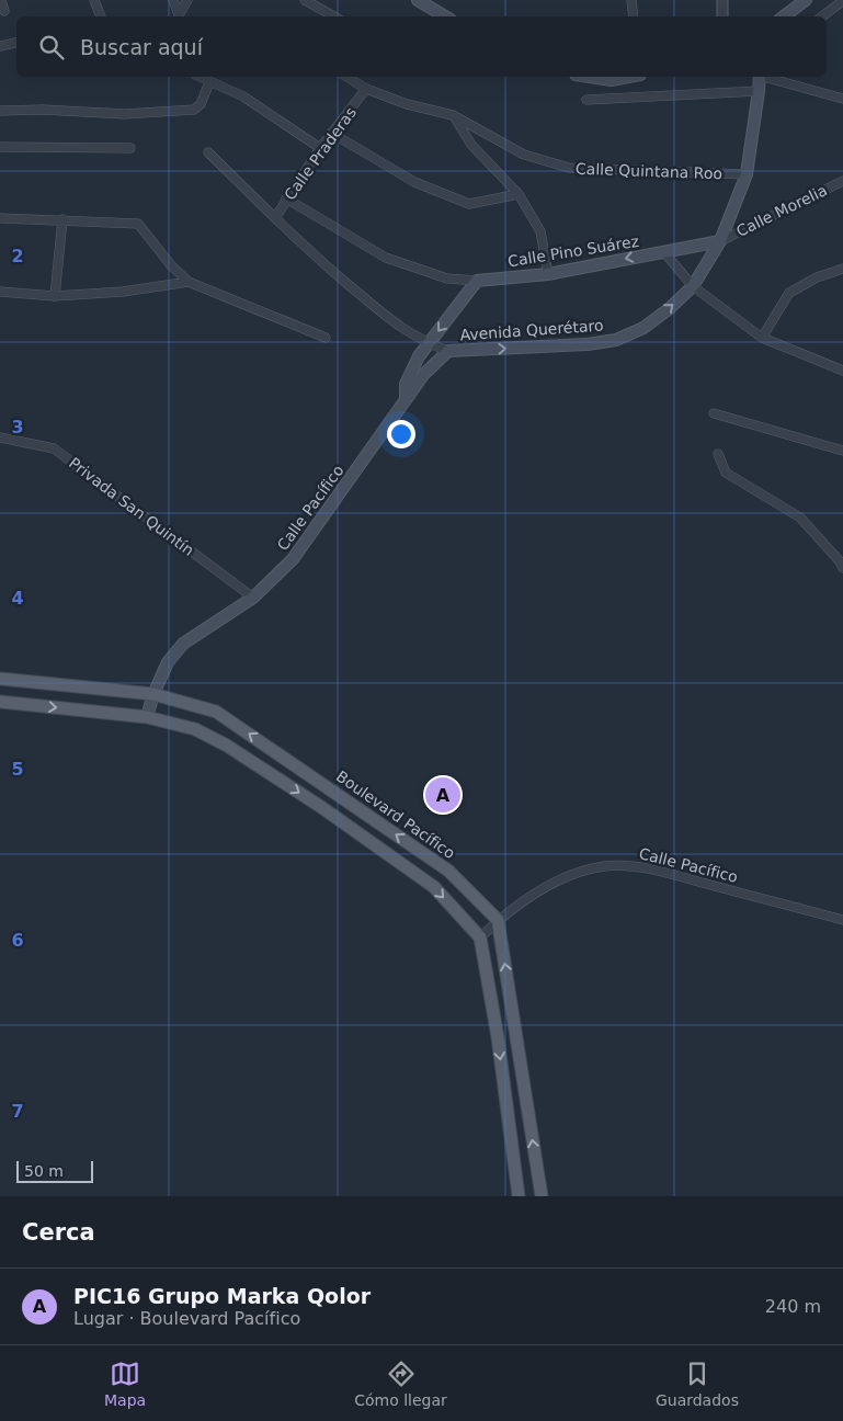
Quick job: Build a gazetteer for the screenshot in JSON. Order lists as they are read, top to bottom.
{
  "streets": {
    "main road": [
      "Calle Pino Suárez",
      "Avenida Querétaro",
      "Calle Pacífico",
      "Boulevard Pacífico"
    ],
    "street": [
      "Calle Praderas",
      "Calle Quintana Roo",
      "Calle Morelia",
      "Privada San Quintín"
    ]
  },
  "crossings": [
    ["Calle Praderas", "Calle Quintana Roo"],
    ["Calle Praderas", "Calle Pino Suárez"],
    ["Calle Praderas", "Avenida Querétaro"],
    ["Calle Quintana Roo", "Avenida Querétaro"],
    ["Calle Morelia", "Calle Pino Suárez"],
    ["Calle Morelia", "Avenida Querétaro"],
    ["Calle Pino Suárez", "Avenida Querétaro"],
    ["Calle Pino Suárez", "Calle Pacífico"],
    ["Avenida Querétaro", "Calle Pacífico"],
    ["Privada San Quintín", "Calle Pacífico"],
    ["Calle Pacífico", "Boulevard Pacífico"]
  ],
  "one_way": ["Avenida Querétaro"],
  "scale_bar": "50 m",
  "page": {
    "search": "Buscar aquí",
    "pins": "A",
    "scale": "50 m",
    "heading": "Cerca",
    "list": [
      {
        "mark": "A",
        "name": "PIC16 Grupo Marka Qolor",
        "note": "Lugar · Boulevard Pacífico",
        "value": "240 m"
      }
    ],
    "nav": ["Mapa", "Cómo llegar", "Guardados"]
  },
  "grid": {
    "rows": [
      "2",
      "3",
      "4",
      "5",
      "6",
      "7"
    ]
  }
}
